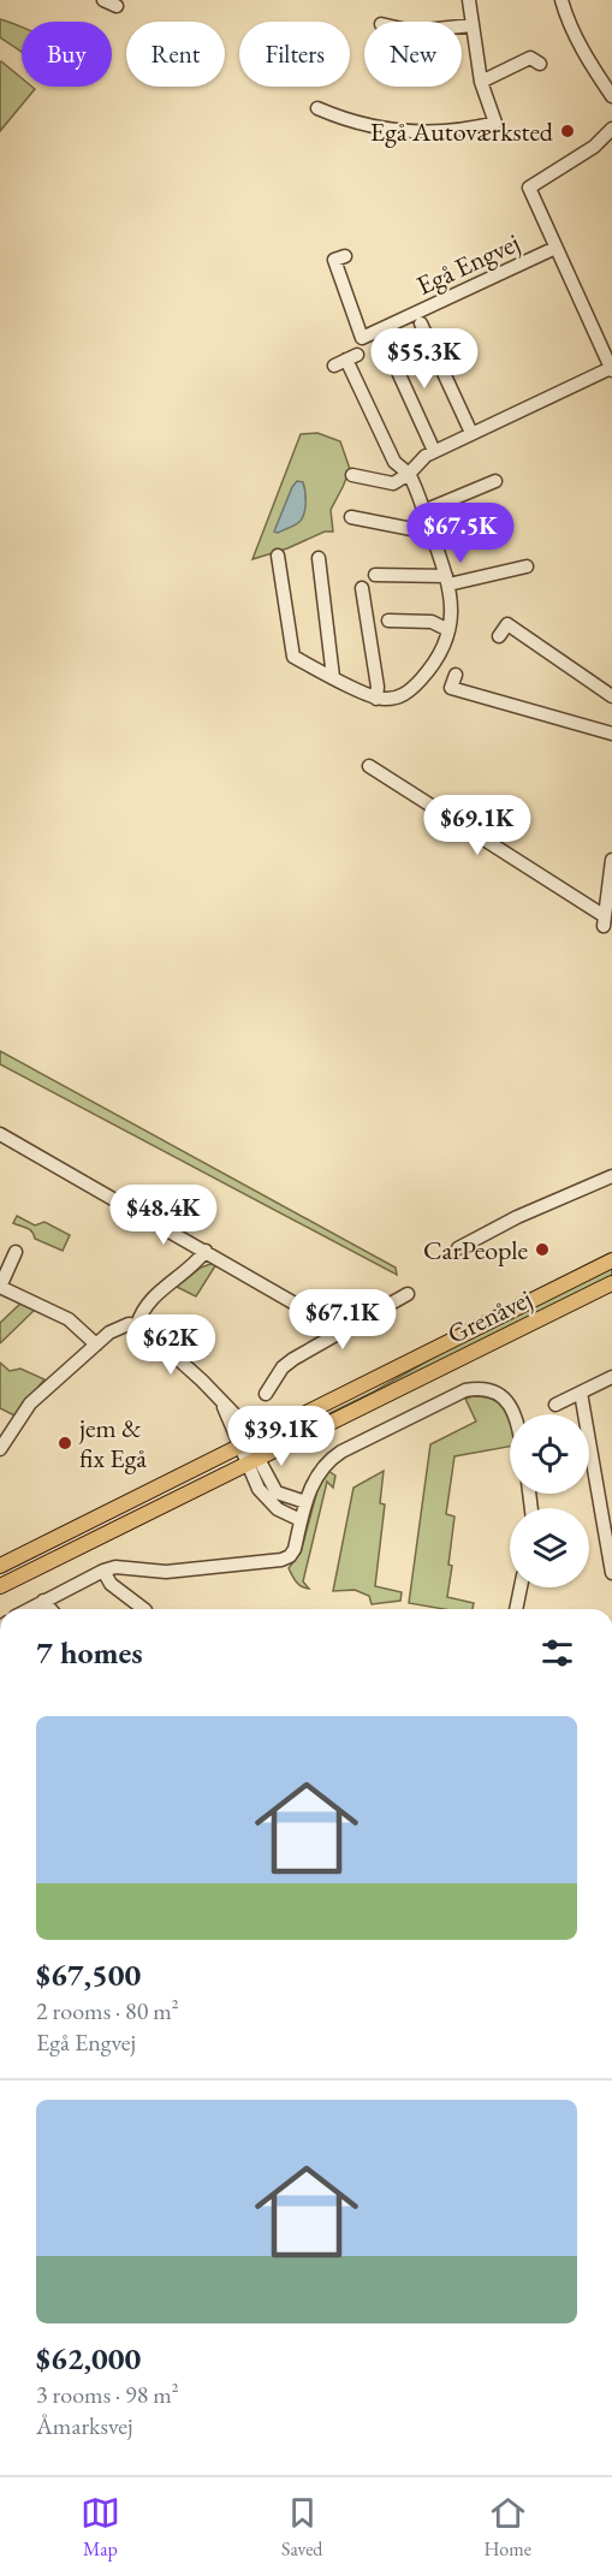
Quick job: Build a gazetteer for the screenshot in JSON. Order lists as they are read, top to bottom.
{
  "streets": {
    "main road": ["Grenåvej"],
    "street": ["Egå Engvej"]
  },
  "places": ["Egå Autoværksted", "CarPeople", "jem & fix Egå"],
  "page": {
    "chip": [
      "Buy",
      "Rent",
      "Filters",
      "New"
    ],
    "price": [
      "$55.3K",
      "$67.5K",
      "$69.1K",
      "$48.4K",
      "$67.1K",
      "$62K",
      "$39.1K"
    ],
    "heading": "7 homes",
    "list": [
      {
        "name": "$67,500",
        "note": "2 rooms · 80 m² · Egå Engvej"
      },
      {
        "name": "$62,000",
        "note": "3 rooms · 98 m² · Åmarksvej"
      }
    ],
    "tabs": ["Map", "Saved", "Home"]
  }
}
